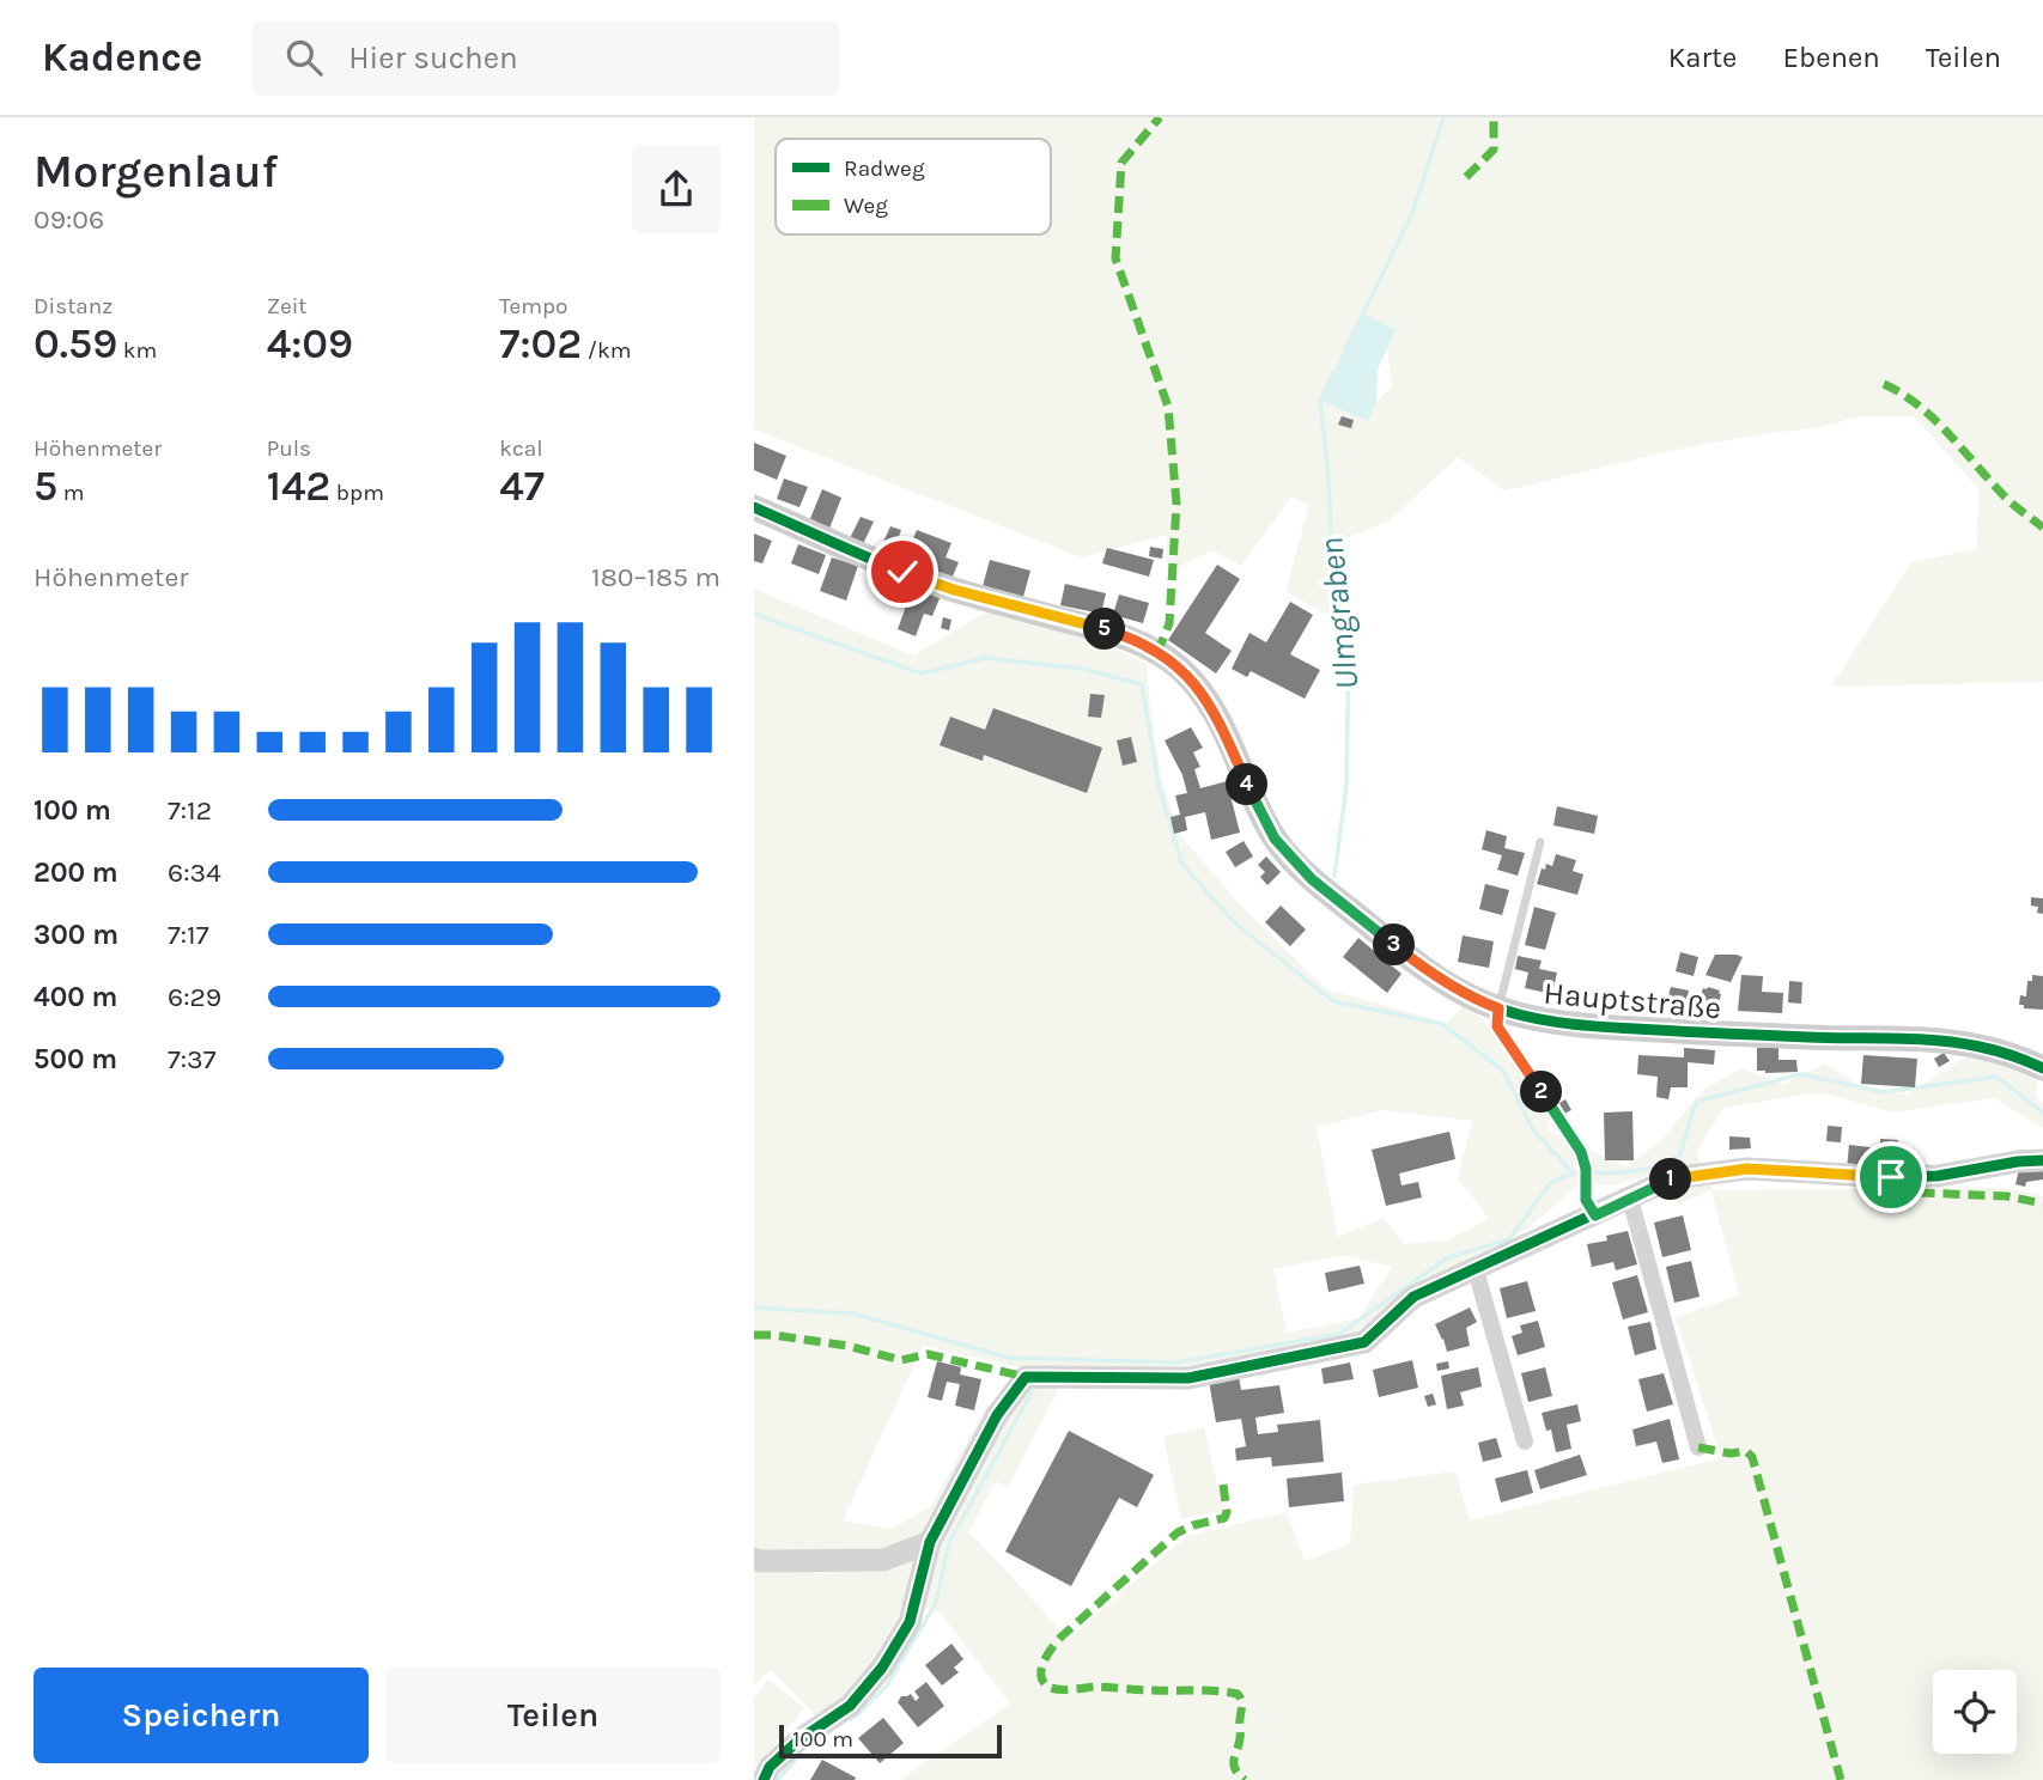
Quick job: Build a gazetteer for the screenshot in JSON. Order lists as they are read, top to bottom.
{
  "streets": {
    "main road": ["Hauptstraße"]
  },
  "water": ["Ulmgraben"],
  "legend": ["Radweg", "Weg"],
  "scale_bar": "100 m",
  "page": {
    "header": "Kadence",
    "search": "Hier suchen",
    "nav": ["Karte", "Ebenen", "Teilen"],
    "heading": ["Morgenlauf", "09:06"],
    "stats": [
      ["Distanz", "0.59 km"],
      ["Zeit", "4:09"],
      ["Tempo", "7:02 /km"],
      ["Höhenmeter", "5 m"],
      ["Puls", "142 bpm"],
      ["kcal", "47"]
    ],
    "chart": ["Höhenmeter", "180–185 m"],
    "pins": [
      "5",
      "4",
      "3",
      "2",
      "1"
    ],
    "list": [
      {
        "name": "100 m",
        "note": "7:12"
      },
      {
        "name": "200 m",
        "note": "6:34"
      },
      {
        "name": "300 m",
        "note": "7:17"
      },
      {
        "name": "400 m",
        "note": "6:29"
      },
      {
        "name": "500 m",
        "note": "7:37"
      }
    ],
    "buttons": ["Speichern", "Teilen"],
    "scale": "100 m"
  }
}
